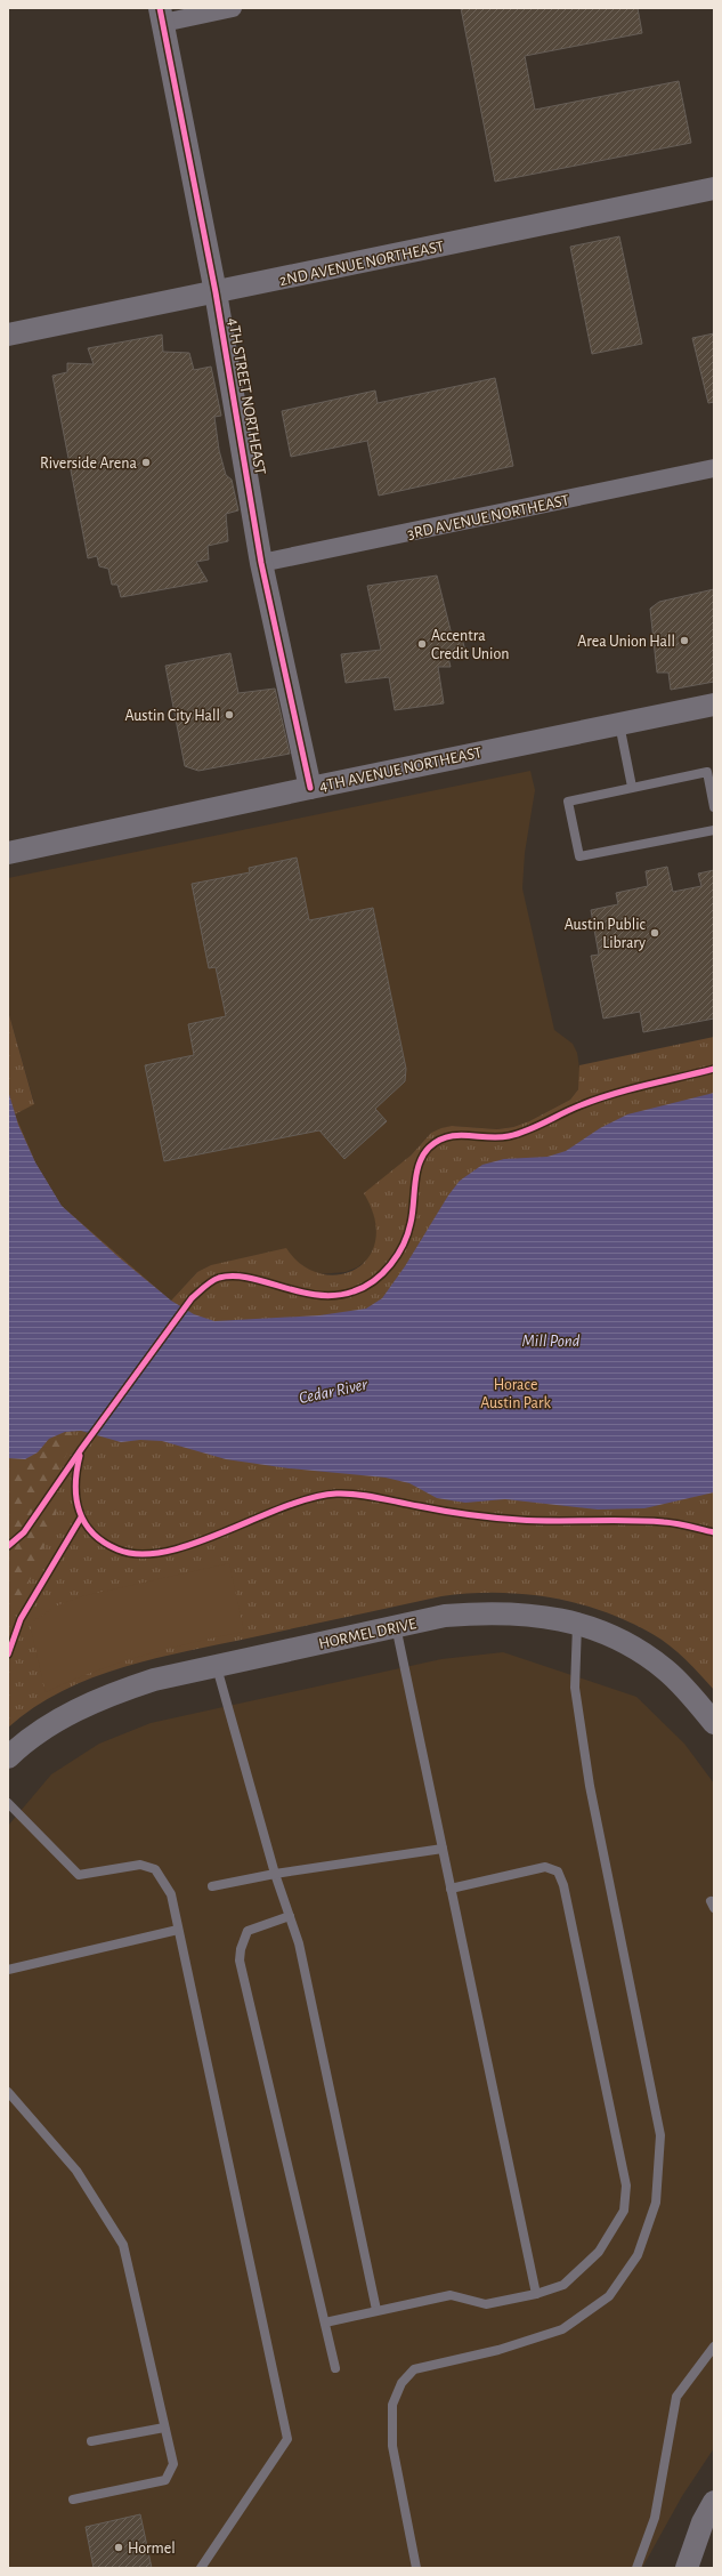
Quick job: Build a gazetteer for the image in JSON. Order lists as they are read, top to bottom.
{
  "streets": {
    "street": [
      "2ND AVENUE NORTHEAST",
      "4TH STREET NORTHEAST",
      "3RD AVENUE NORTHEAST",
      "4TH AVENUE NORTHEAST",
      "HORMEL DRIVE"
    ]
  },
  "crossings": [
    ["2ND AVENUE NORTHEAST", "4TH STREET NORTHEAST"],
    ["4TH STREET NORTHEAST", "3RD AVENUE NORTHEAST"],
    ["4TH STREET NORTHEAST", "4TH AVENUE NORTHEAST"]
  ],
  "water": ["Mill Pond", "Cedar River"],
  "parks": ["Horace Austin Park"],
  "places": [
    "Riverside Arena",
    "Area Union Hall",
    "Accentra Credit Union",
    "Austin City Hall",
    "Austin Public Library",
    "Hormel"
  ]
}
